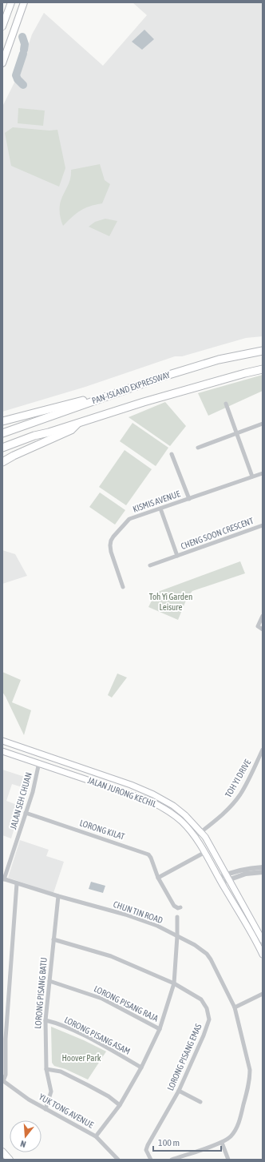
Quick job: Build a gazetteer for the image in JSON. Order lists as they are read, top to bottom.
{
  "streets": {
    "highway": ["PAN-ISLAND EXPRESSWAY"],
    "main road": ["JALAN JURONG KECHIL"],
    "street": [
      "KISMIS AVENUE",
      "CHENG SOON CRESCENT",
      "TOH YI DRIVE",
      "JALAN SEH CHUAN",
      "LORONG KILAT",
      "CHUN TIN ROAD",
      "LORONG PISANG BATU",
      "LORONG PISANG RAJA",
      "LORONG PISANG ASAM",
      "LORONG PISANG EMAS",
      "YUK TONG AVENUE"
    ]
  },
  "crossings": [
    ["KISMIS AVENUE", "CHENG SOON CRESCENT"],
    ["TOH YI DRIVE", "JALAN JURONG KECHIL"],
    ["JALAN JURONG KECHIL", "JALAN SEH CHUAN"],
    ["JALAN SEH CHUAN", "LORONG KILAT"],
    ["JALAN SEH CHUAN", "CHUN TIN ROAD"],
    ["CHUN TIN ROAD", "LORONG PISANG BATU"],
    ["LORONG PISANG BATU", "LORONG PISANG RAJA"],
    ["LORONG PISANG BATU", "LORONG PISANG ASAM"],
    ["LORONG PISANG BATU", "LORONG PISANG EMAS"],
    ["LORONG PISANG BATU", "YUK TONG AVENUE"]
  ],
  "parks": ["Toh Yi Garden Leisure", "Hoover Park"],
  "scale_bar": "100 m",
  "north": "bottom"
}
